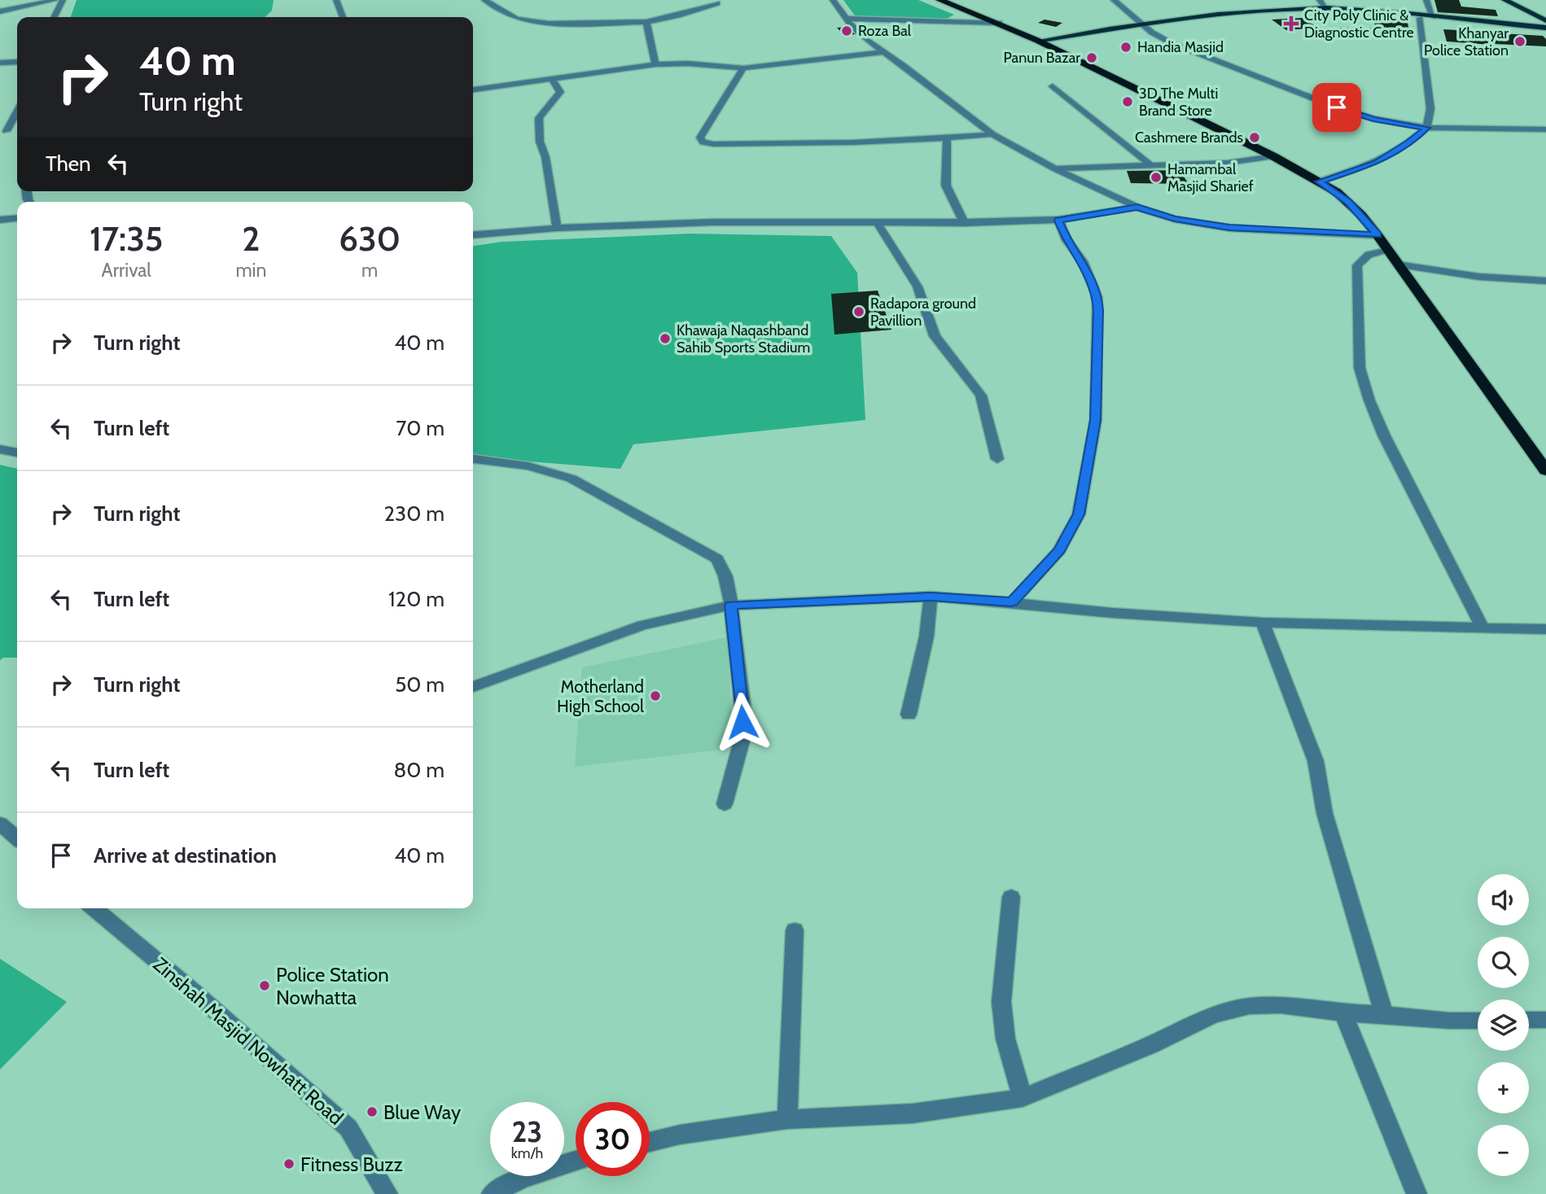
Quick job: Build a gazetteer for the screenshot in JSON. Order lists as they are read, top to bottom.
{
  "streets": {
    "street": ["Zinshah Masjid Nowhatt Road"]
  },
  "places": {
    "health": ["City Poly Clinic & Diagnostic Centre"],
    "other": [
      "Roza Bal",
      "Khanyar Police Station",
      "Handia Masjid",
      "Panun Bazar",
      "3D The Multi Brand Store",
      "Cashmere Brands",
      "Hamambal Masjid Sharief",
      "Radapora ground Pavillion",
      "Khawaja Naqashband Sahib Sports Stadium",
      "Motherland High School",
      "Police Station Nowhatta",
      "Blue Way",
      "Fitness Buzz"
    ]
  },
  "page": {
    "turn": ["40 m", "Turn right"],
    "then": "Then",
    "eta": [
      "17:35",
      "Arrival",
      "2",
      "min",
      "630",
      "m"
    ],
    "list": [
      {
        "name": "Turn right",
        "value": "40 m"
      },
      {
        "name": "Turn left",
        "value": "70 m"
      },
      {
        "name": "Turn right",
        "value": "230 m"
      },
      {
        "name": "Turn left",
        "value": "120 m"
      },
      {
        "name": "Turn right",
        "value": "50 m"
      },
      {
        "name": "Turn left",
        "value": "80 m"
      },
      {
        "name": "Arrive at destination",
        "value": "40 m"
      }
    ],
    "map_buttons": ["+", "−"],
    "speed": "23 km/h",
    "limit": "30"
  }
}
